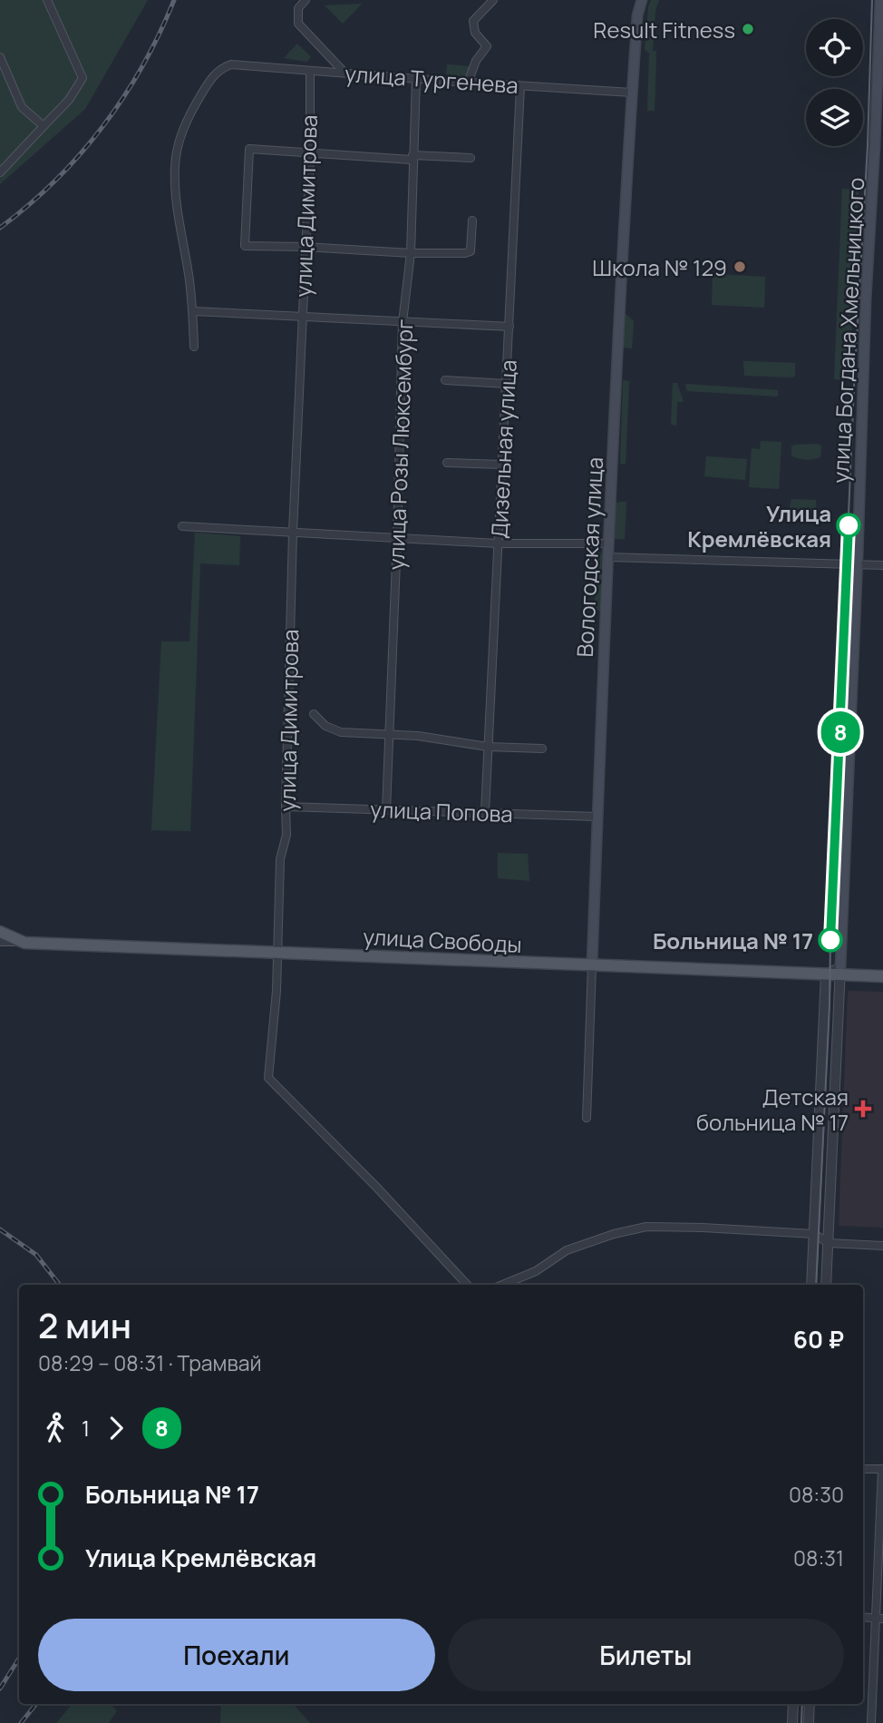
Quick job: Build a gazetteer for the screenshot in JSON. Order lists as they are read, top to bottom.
{
  "streets": {
    "main road": ["улица Богдана Хмельницкого", "Вологодская улица", "улица Свободы"],
    "street": [
      "улица Тургенева",
      "улица Димитрова",
      "улица Розы Люксембург",
      "Дизельная улица",
      "улица Попова"
    ]
  },
  "crossings": [
    ["улица Тургенева", "улица Димитрова"],
    ["улица Тургенева", "улица Розы Люксембург"],
    ["улица Тургенева", "Дизельная улица"],
    ["улица Тургенева", "Вологодская улица"],
    ["улица Димитрова", "улица Попова"],
    ["улица Димитрова", "улица Свободы"],
    ["улица Богдана Хмельницкого", "улица Свободы"],
    ["улица Розы Люксембург", "улица Попова"],
    ["Дизельная улица", "улица Попова"],
    ["Вологодская улица", "улица Попова"],
    ["Вологодская улица", "улица Свободы"]
  ],
  "places": {
    "other": [
      "Result Fitness",
      "Школа № 129",
      "Улица Кремлёвская",
      "Больница № 17"
    ],
    "health": ["Детская больница № 17"]
  },
  "lines": ["tram line 8"],
  "page": {
    "on_map": "8",
    "heading": ["2 мин", "08:29 – 08:31 · Трамвай", "60 ₽"],
    "legs": ["1", "8"],
    "list": [
      {
        "name": "Больница № 17",
        "value": "08:30"
      },
      {
        "name": "Улица Кремлёвская",
        "value": "08:31"
      }
    ],
    "buttons": ["Поехали", "Билеты"]
  }
}
